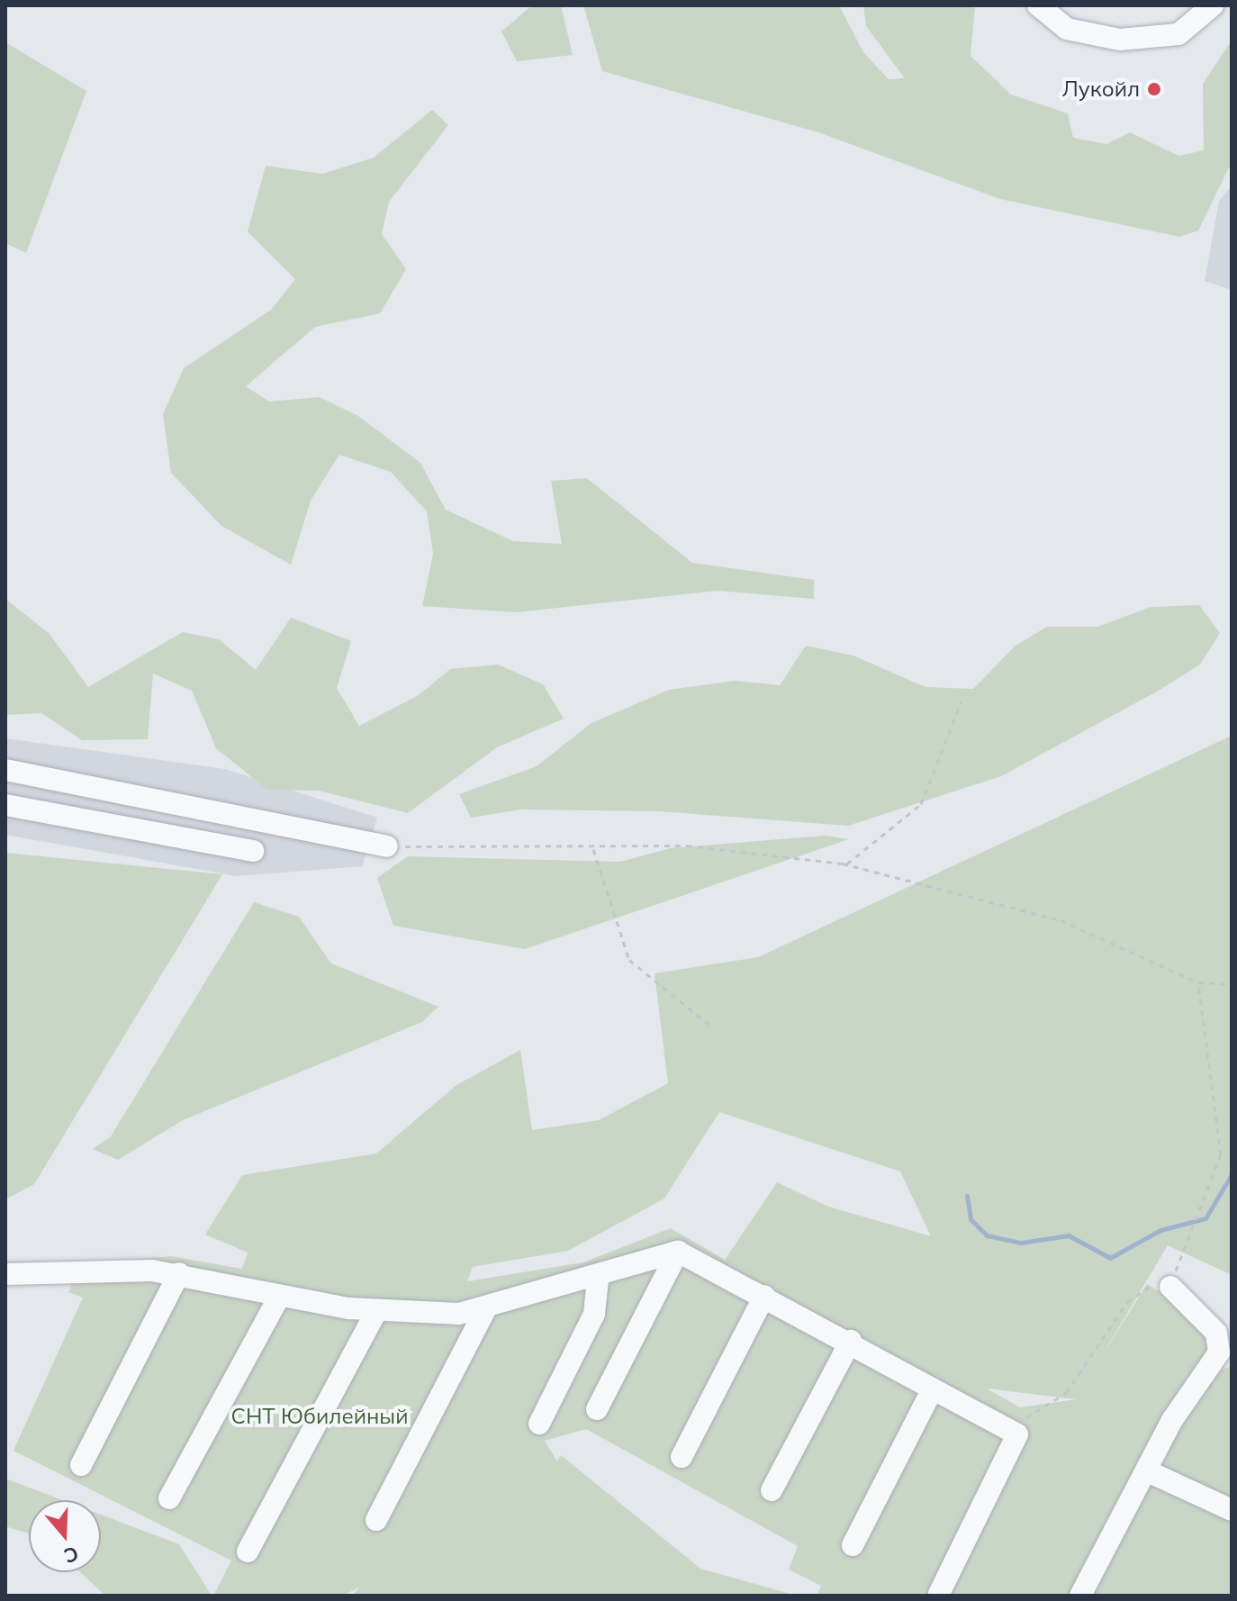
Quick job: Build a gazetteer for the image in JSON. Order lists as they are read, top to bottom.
{
  "parks": ["СНТ Юбилейный"],
  "places": ["Лукойл"],
  "north": "bottom"
}
